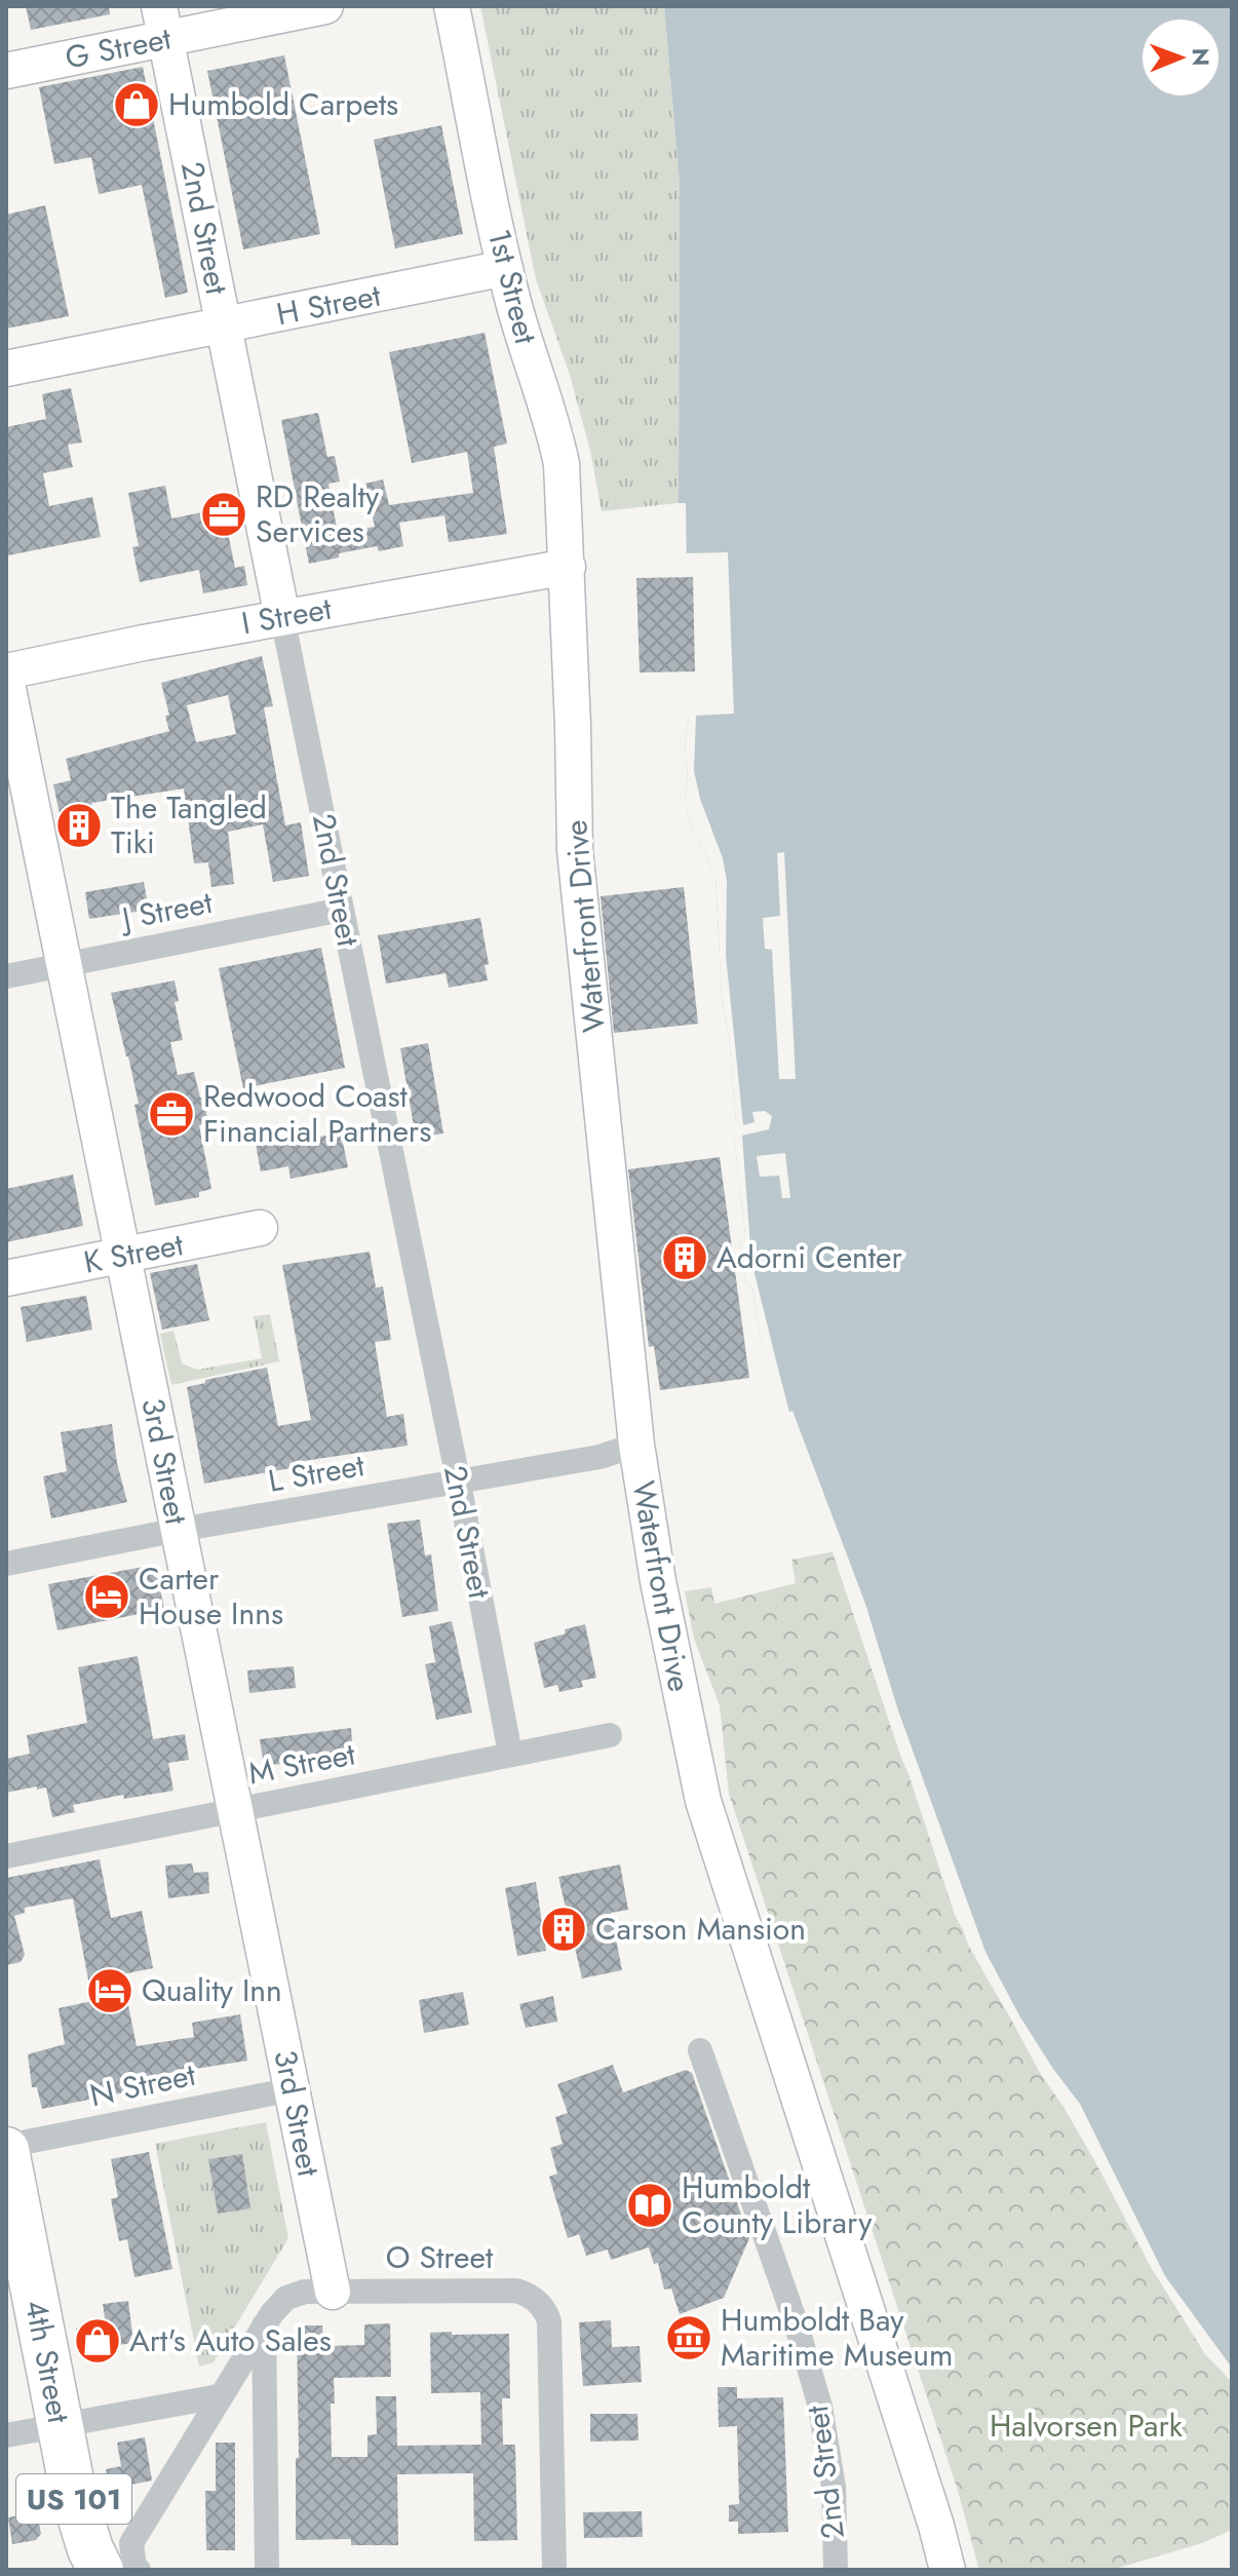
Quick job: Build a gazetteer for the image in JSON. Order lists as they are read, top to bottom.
{
  "streets": {
    "highway": ["4th Street", "US 101"],
    "street": [
      "G Street",
      "2nd Street",
      "1st Street",
      "H Street",
      "I Street",
      "J Street",
      "Waterfront Drive",
      "K Street",
      "3rd Street",
      "L Street",
      "M Street",
      "N Street",
      "O Street"
    ]
  },
  "crossings": [
    ["G Street", "2nd Street"],
    ["2nd Street", "H Street"],
    ["2nd Street", "I Street"],
    ["2nd Street", "J Street"],
    ["2nd Street", "L Street"],
    ["2nd Street", "M Street"],
    ["1st Street", "H Street"],
    ["1st Street", "I Street"],
    ["1st Street", "Waterfront Drive"],
    ["I Street", "Waterfront Drive"],
    ["J Street", "3rd Street"],
    ["Waterfront Drive", "L Street"],
    ["K Street", "3rd Street"],
    ["3rd Street", "L Street"],
    ["3rd Street", "M Street"],
    ["3rd Street", "N Street"],
    ["3rd Street", "O Street"],
    ["N Street", "4th Street"]
  ],
  "parks": ["Halvorsen Park"],
  "places": {
    "shop": ["Humbold Carpets", "Art's Auto Sales"],
    "office": ["RD Realty Services", "Redwood Coast Financial Partners"],
    "building": ["The Tangled Tiki", "Adorni Center", "Carson Mansion"],
    "hotel": ["Carter House Inns", "Quality Inn"],
    "library": ["Humboldt County Library"],
    "museum": ["Humboldt Bay Maritime Museum"]
  },
  "north": "right"
}
